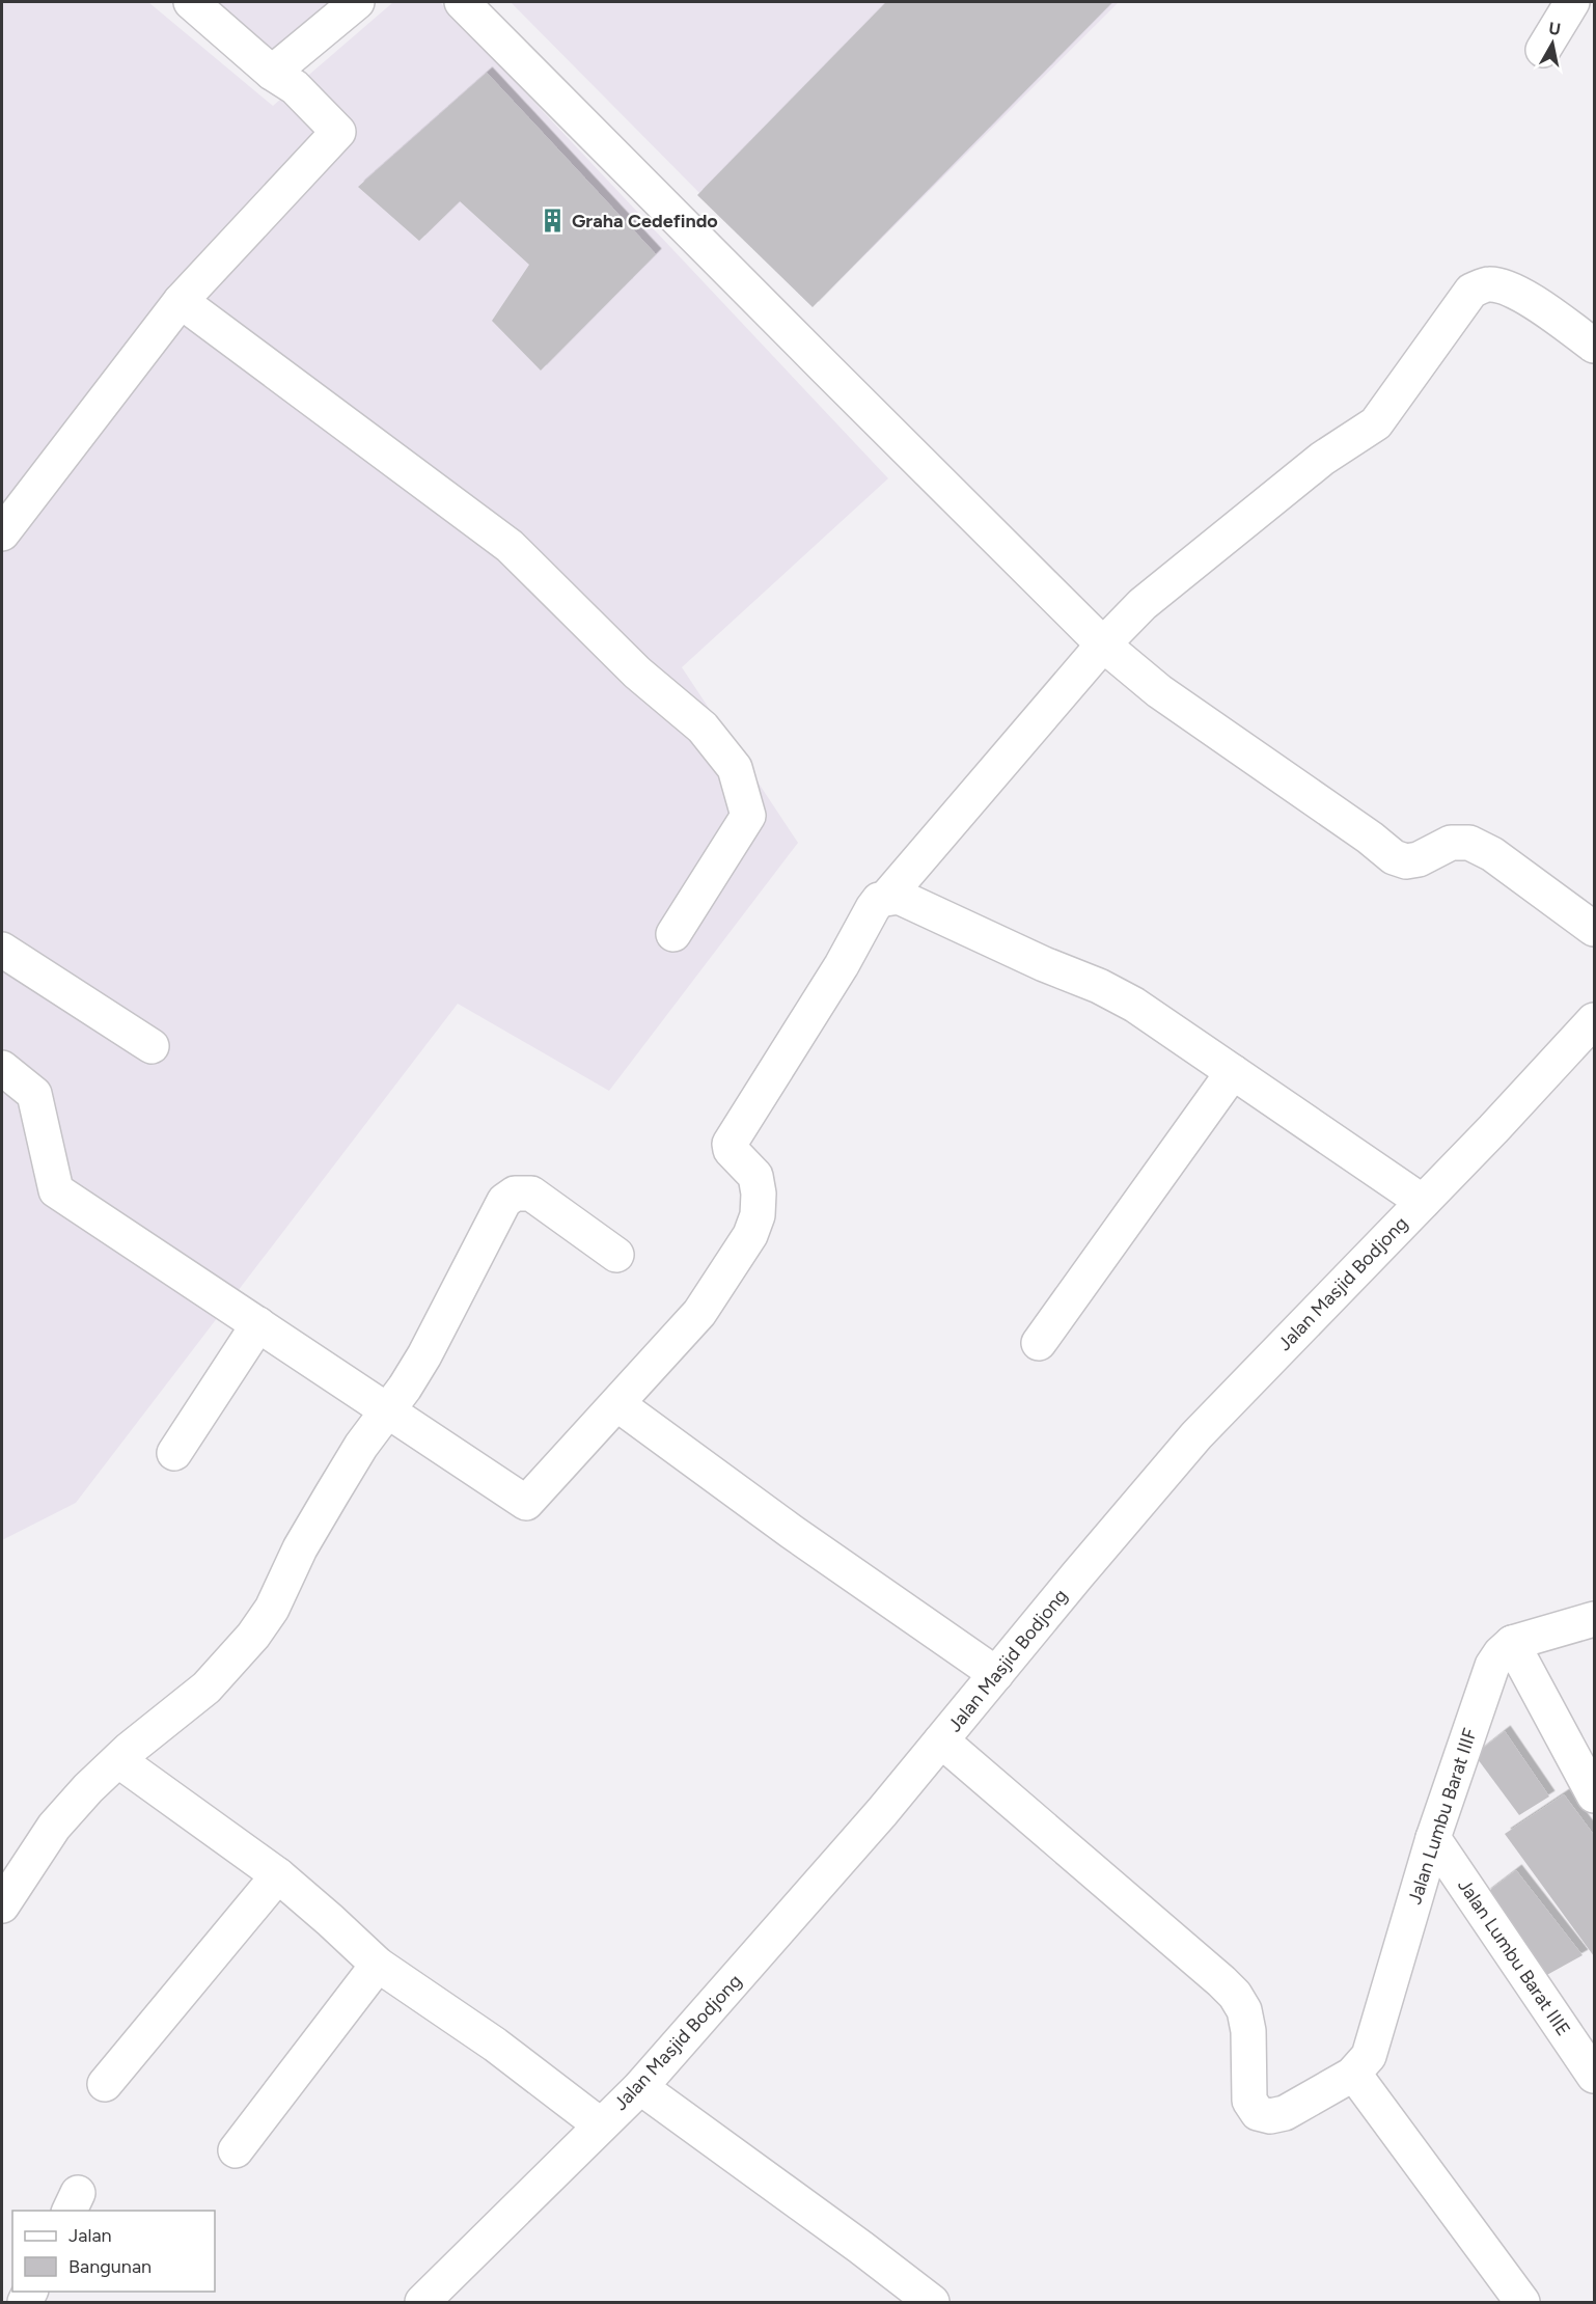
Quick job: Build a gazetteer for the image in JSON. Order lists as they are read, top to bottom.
{
  "streets": {
    "street": ["Jalan Masjid Bodjong", "Jalan Lumbu Barat IIIF", "Jalan Lumbu Barat IIIE"]
  },
  "crossings": [
    ["Jalan Lumbu Barat IIIF", "Jalan Lumbu Barat IIIE"]
  ],
  "places": {
    "building": ["Graha Cedefindo"]
  },
  "legend": ["Jalan", "Bangunan"],
  "north": "top"
}
